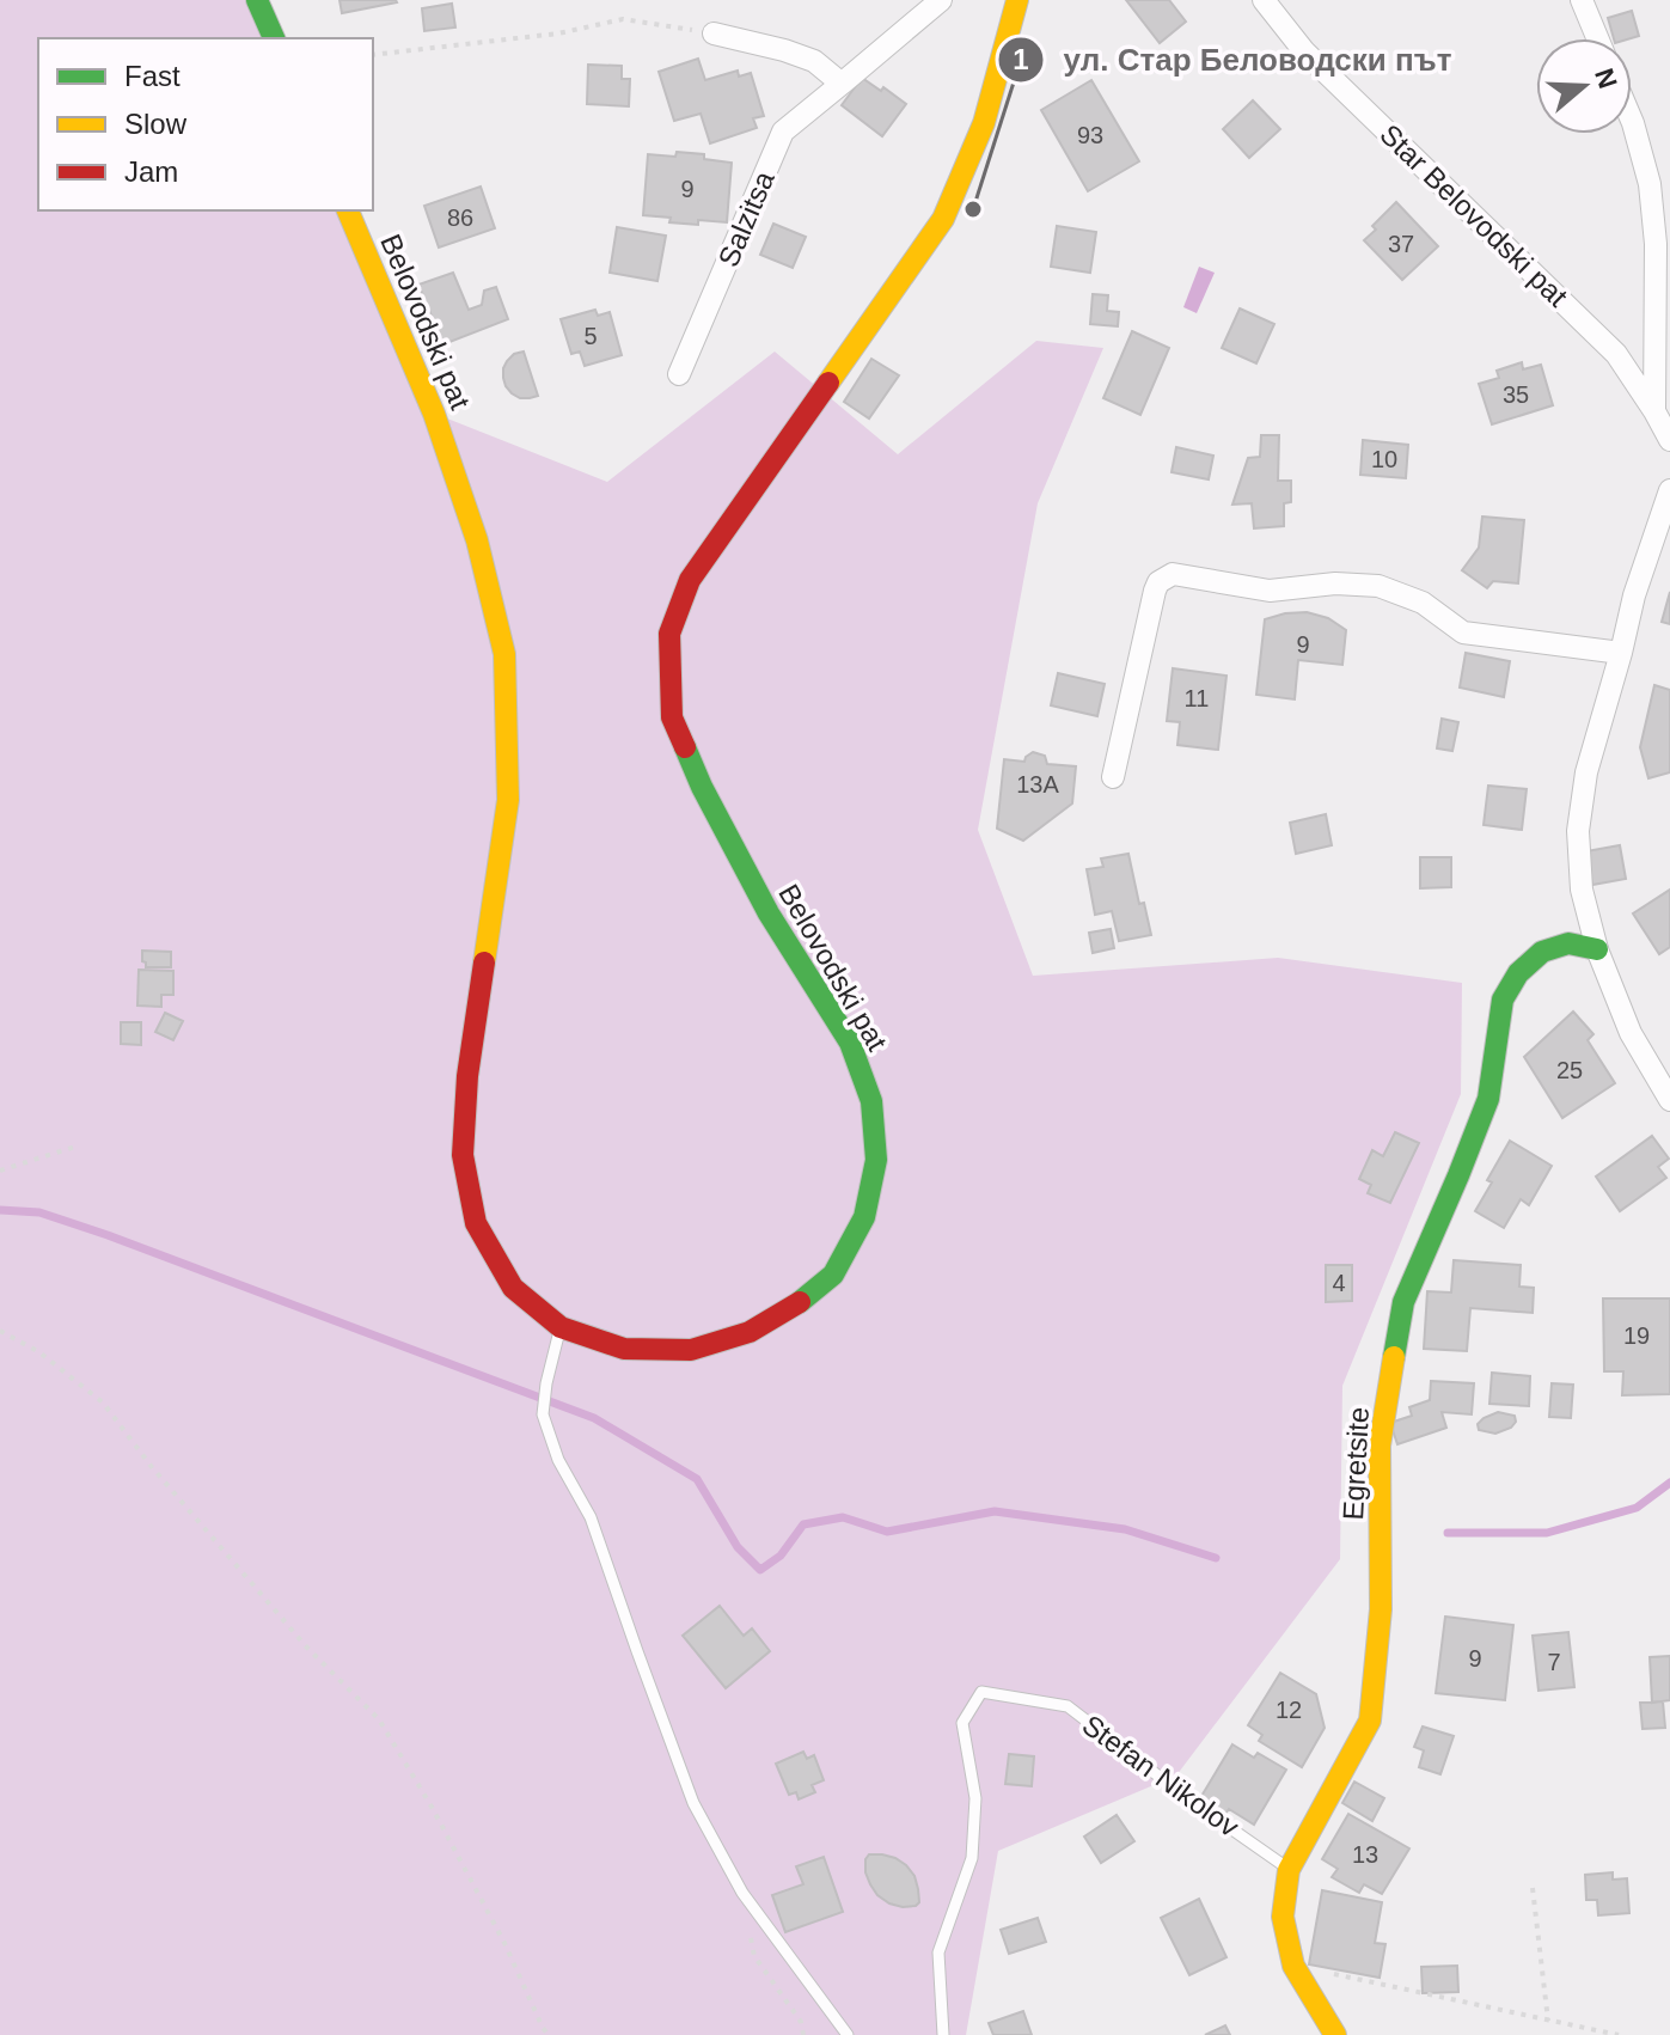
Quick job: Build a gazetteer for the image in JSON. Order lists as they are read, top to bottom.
{
  "streets": {
    "street": [
      "Star Belovodski pat",
      "Salzitsa",
      "Belovodski pat",
      "Egretsite"
    ],
    "lane": ["Stefan Nikolov"]
  },
  "crossings": [
    ["Egretsite", "Stefan Nikolov"]
  ],
  "places": ["ул. Стар Беловодски път"],
  "house_numbers": [
    "93",
    "9",
    "86",
    "37",
    "5",
    "35",
    "10",
    "9",
    "11",
    "13А",
    "25",
    "4",
    "19",
    "9",
    "7",
    "12",
    "13"
  ],
  "legend": ["Fast", "Slow", "Jam"],
  "north": "right"
}
